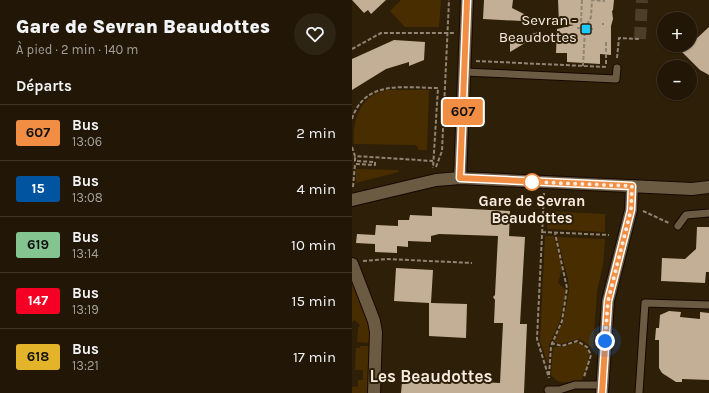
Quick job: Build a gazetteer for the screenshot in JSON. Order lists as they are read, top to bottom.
{
  "districts": ["Les Beaudottes"],
  "places": {
    "transit": ["Sevran - Beaudottes"],
    "other": ["Gare de Sevran Beaudottes"]
  },
  "lines": ["bus line 607"],
  "page": {
    "heading": [
      ["Gare de Sevran Beaudottes", "À pied · 2 min · 140 m"],
      "Départs"
    ],
    "on_map": "607",
    "map_buttons": ["+", "−"],
    "list": [
      {
        "mark": "607",
        "name": "Bus",
        "note": "13:06",
        "value": "2 min"
      },
      {
        "mark": "15",
        "name": "Bus",
        "note": "13:08",
        "value": "4 min"
      },
      {
        "mark": "619",
        "name": "Bus",
        "note": "13:14",
        "value": "10 min"
      },
      {
        "mark": "147",
        "name": "Bus",
        "note": "13:19",
        "value": "15 min"
      },
      {
        "mark": "618",
        "name": "Bus",
        "note": "13:21",
        "value": "17 min"
      }
    ]
  }
}
